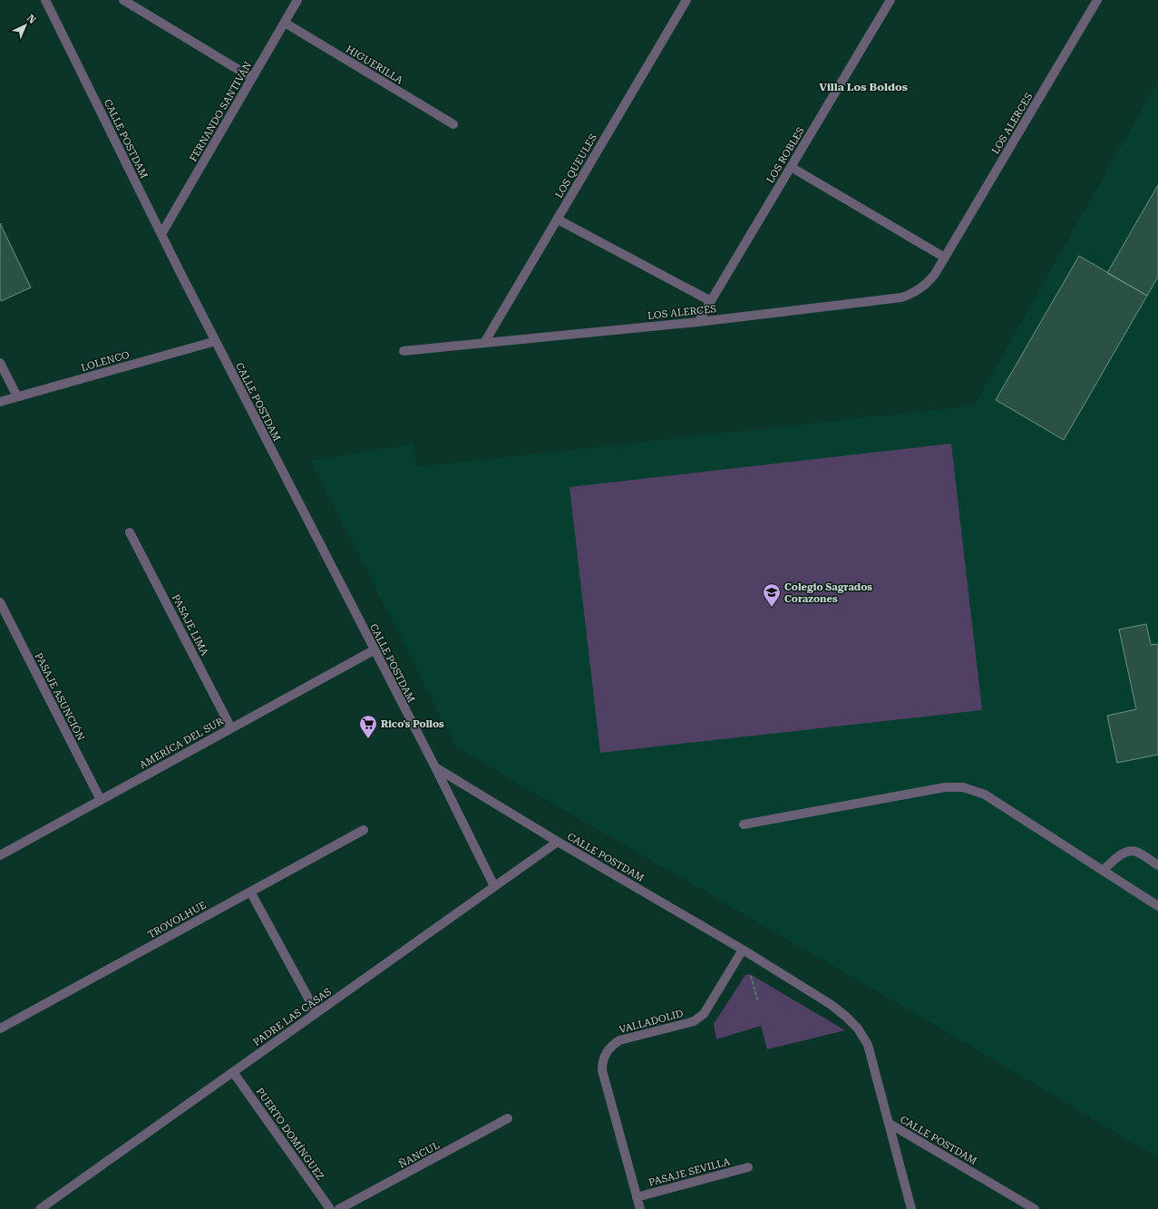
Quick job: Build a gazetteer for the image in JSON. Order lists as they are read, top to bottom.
{
  "streets": {
    "street": [
      "HIGUERILLA",
      "FERNANDO SANTIVÁN",
      "LOS ALERCES",
      "CALLE POSTDAM",
      "LOS ROBLES",
      "LOS QUEULES",
      "LOLENCO",
      "PASAJE LIMA",
      "PASAJE ASUNCIÓN",
      "AMERÍCA DEL SUR",
      "TROVOLHUE",
      "PADRE LAS CASAS",
      "VALLADOLID",
      "PUERTO DOMÍNGUEZ",
      "ÑANCUL",
      "PASAJE SEVILLA"
    ]
  },
  "crossings": [
    ["HIGUERILLA", "FERNANDO SANTIVÁN"],
    ["FERNANDO SANTIVÁN", "CALLE POSTDAM"],
    ["LOS ALERCES", "LOS ROBLES"],
    ["LOS ALERCES", "LOS QUEULES"],
    ["CALLE POSTDAM", "LOLENCO"],
    ["CALLE POSTDAM", "AMERÍCA DEL SUR"],
    ["CALLE POSTDAM", "PADRE LAS CASAS"],
    ["CALLE POSTDAM", "VALLADOLID"],
    ["PASAJE LIMA", "AMERÍCA DEL SUR"],
    ["PASAJE ASUNCIÓN", "AMERÍCA DEL SUR"],
    ["PADRE LAS CASAS", "PUERTO DOMÍNGUEZ"],
    ["VALLADOLID", "PASAJE SEVILLA"]
  ],
  "districts": ["Villa Los Boldos"],
  "places": {
    "school or university": ["Colegio Sagrados Corazones"],
    "supermarket": ["Rico's Pollos"]
  },
  "north": "top right"
}
